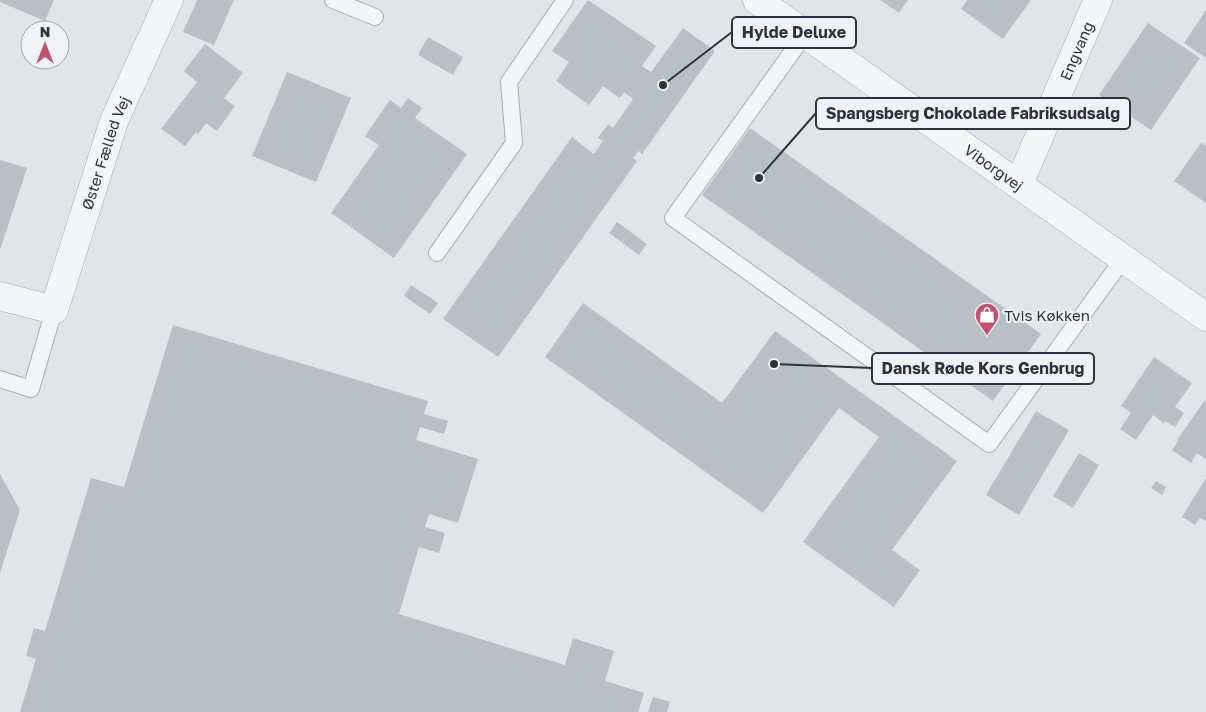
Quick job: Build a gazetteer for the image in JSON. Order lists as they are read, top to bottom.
{
  "streets": {
    "street": ["Engvang", "Øster Fælled Vej", "Viborgvej"]
  },
  "crossings": [
    ["Engvang", "Viborgvej"]
  ],
  "places": {
    "other": ["Hylde Deluxe", "Spangsberg Chokolade Fabriksudsalg", "Dansk Røde Kors Genbrug"],
    "shop": ["Tvis Køkken"]
  },
  "north": "top"
}
